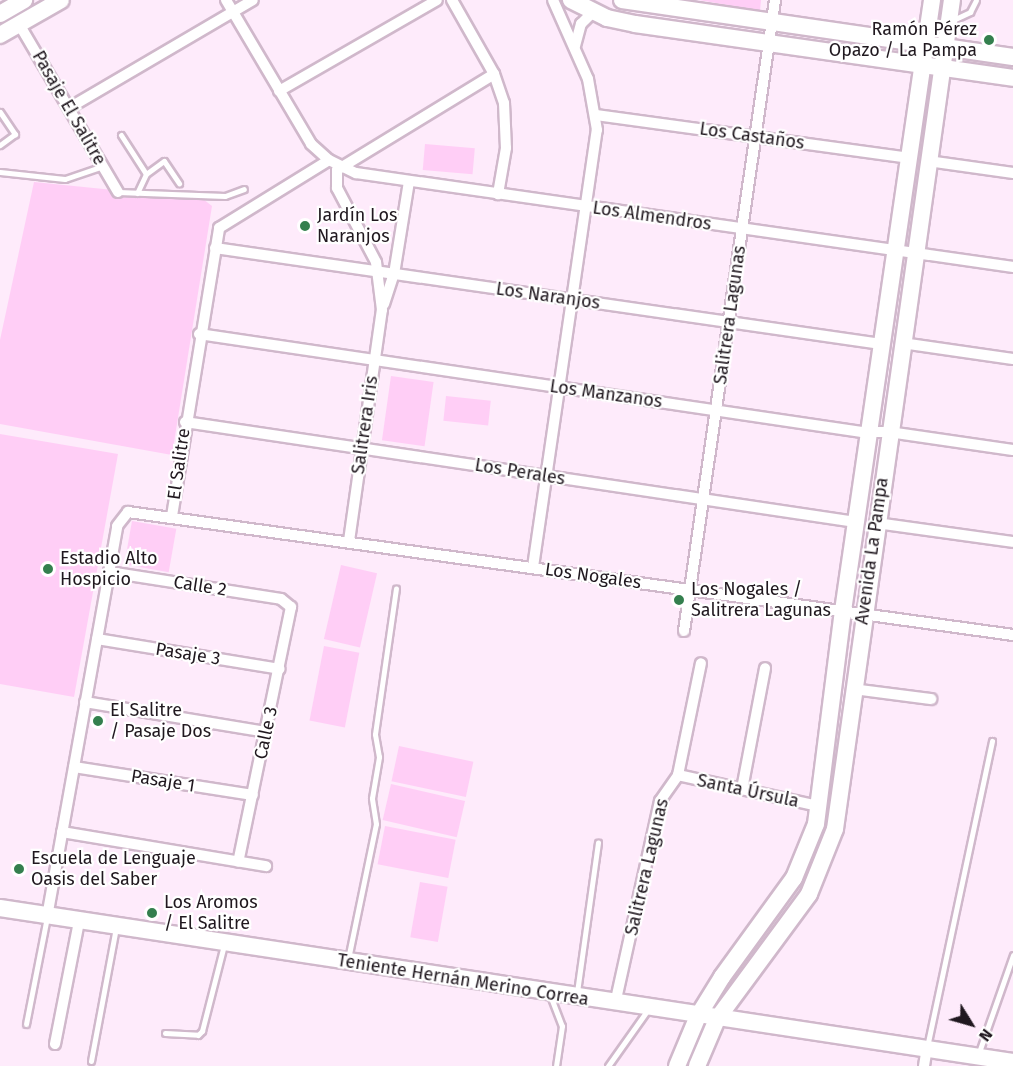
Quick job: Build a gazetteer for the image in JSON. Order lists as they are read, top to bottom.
{
  "streets": {
    "street": [
      "Pasaje El Salitre",
      "Los Castaños",
      "Los Almendros",
      "Los Naranjos",
      "Salitrera Lagunas",
      "Los Manzanos",
      "Salitrera Iris",
      "El Salitre",
      "Los Perales",
      "Avenida La Pampa",
      "Los Nogales",
      "Calle 2",
      "Pasaje 3",
      "Calle 3",
      "Pasaje 1",
      "Santa Úrsula",
      "Teniente Hernán Merino Correa"
    ]
  },
  "crossings": [
    ["Los Castaños", "Salitrera Lagunas"],
    ["Los Castaños", "Avenida La Pampa"],
    ["Los Almendros", "Salitrera Lagunas"],
    ["Los Almendros", "Salitrera Iris"],
    ["Los Almendros", "El Salitre"],
    ["Los Almendros", "Avenida La Pampa"],
    ["Los Naranjos", "Salitrera Lagunas"],
    ["Los Naranjos", "Salitrera Iris"],
    ["Los Naranjos", "El Salitre"],
    ["Los Naranjos", "Avenida La Pampa"],
    ["Salitrera Lagunas", "Los Manzanos"],
    ["Salitrera Lagunas", "Los Perales"],
    ["Salitrera Lagunas", "Los Nogales"],
    ["Salitrera Lagunas", "Santa Úrsula"],
    ["Salitrera Lagunas", "Teniente Hernán Merino Correa"],
    ["Los Manzanos", "Salitrera Iris"],
    ["Los Manzanos", "El Salitre"],
    ["Los Manzanos", "Avenida La Pampa"],
    ["Salitrera Iris", "Los Perales"],
    ["Salitrera Iris", "Los Nogales"],
    ["El Salitre", "Los Perales"],
    ["El Salitre", "Los Nogales"],
    ["El Salitre", "Calle 2"],
    ["El Salitre", "Pasaje 3"],
    ["El Salitre", "Pasaje 1"],
    ["El Salitre", "Teniente Hernán Merino Correa"],
    ["Los Perales", "Avenida La Pampa"],
    ["Avenida La Pampa", "Los Nogales"],
    ["Avenida La Pampa", "Santa Úrsula"],
    ["Avenida La Pampa", "Teniente Hernán Merino Correa"],
    ["Calle 2", "Calle 3"],
    ["Pasaje 3", "Calle 3"],
    ["Calle 3", "Pasaje 1"]
  ],
  "places": [
    "Ramón Pérez Opazo / La Pampa",
    "Jardín Los Naranjos",
    "Estadio Alto Hospicio",
    "Los Nogales / Salitrera Lagunas",
    "El Salitre / Pasaje Dos",
    "Escuela de Lenguaje Oasis del Saber",
    "Los Aromos / El Salitre"
  ],
  "north": "bottom right"
}
